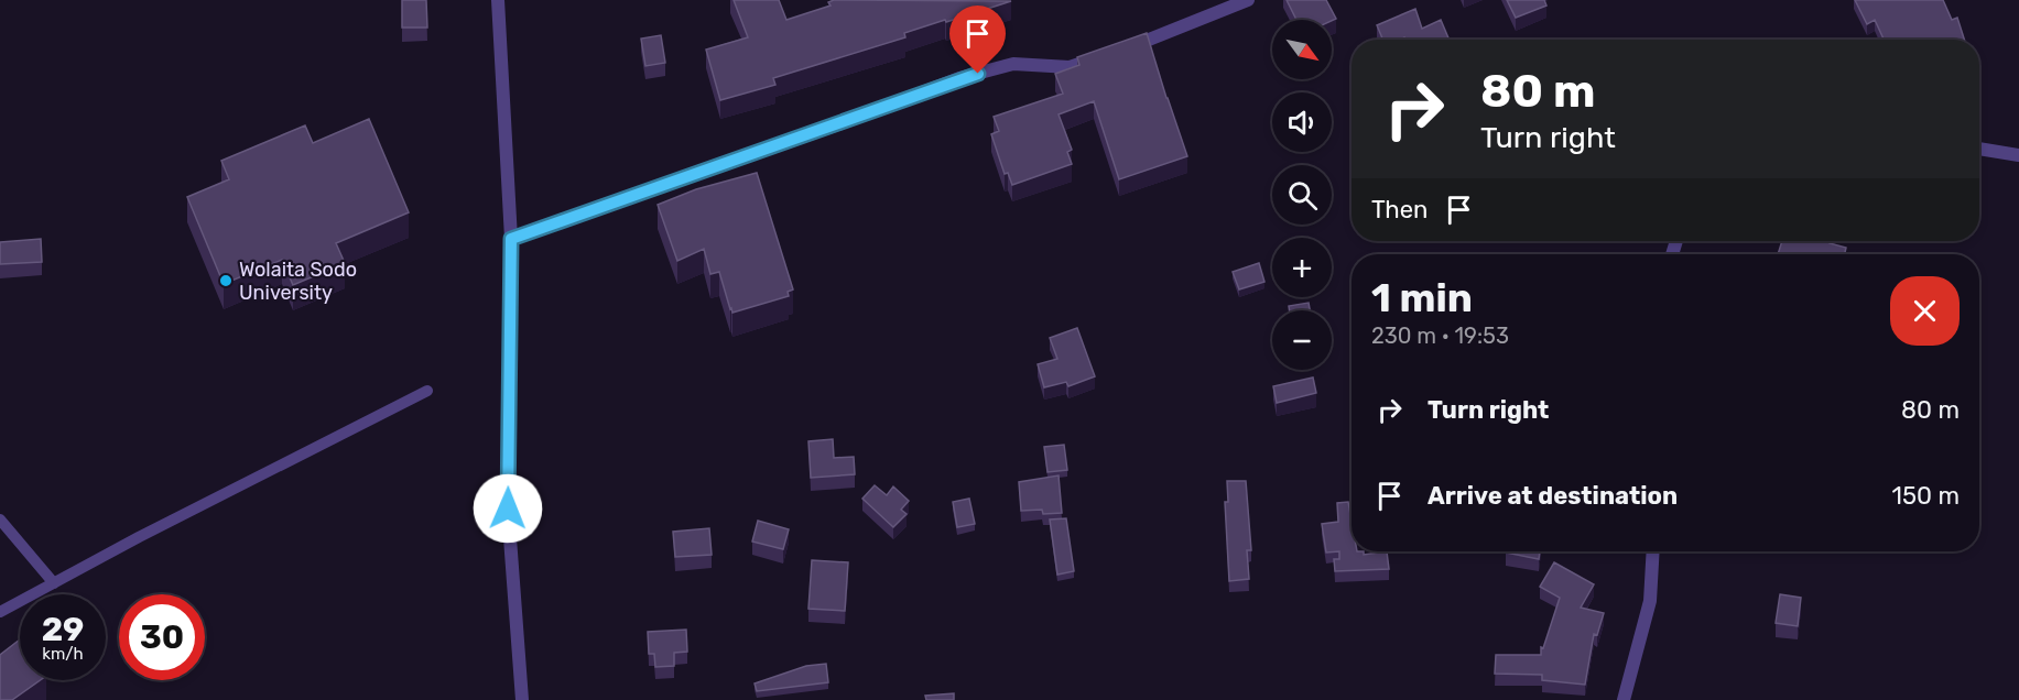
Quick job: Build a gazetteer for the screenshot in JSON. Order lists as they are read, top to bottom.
{
  "places": ["Wolaita Sodo University"],
  "north": "bottom right",
  "page": {
    "map_buttons": ["+", "−"],
    "turn": ["80 m", "Turn right"],
    "then": "Then",
    "heading": ["1 min", "230 m · 19:53"],
    "list": [
      {
        "name": "Turn right",
        "value": "80 m"
      },
      {
        "name": "Arrive at destination",
        "value": "150 m"
      }
    ],
    "speed": "29 km/h",
    "limit": "30"
  }
}
